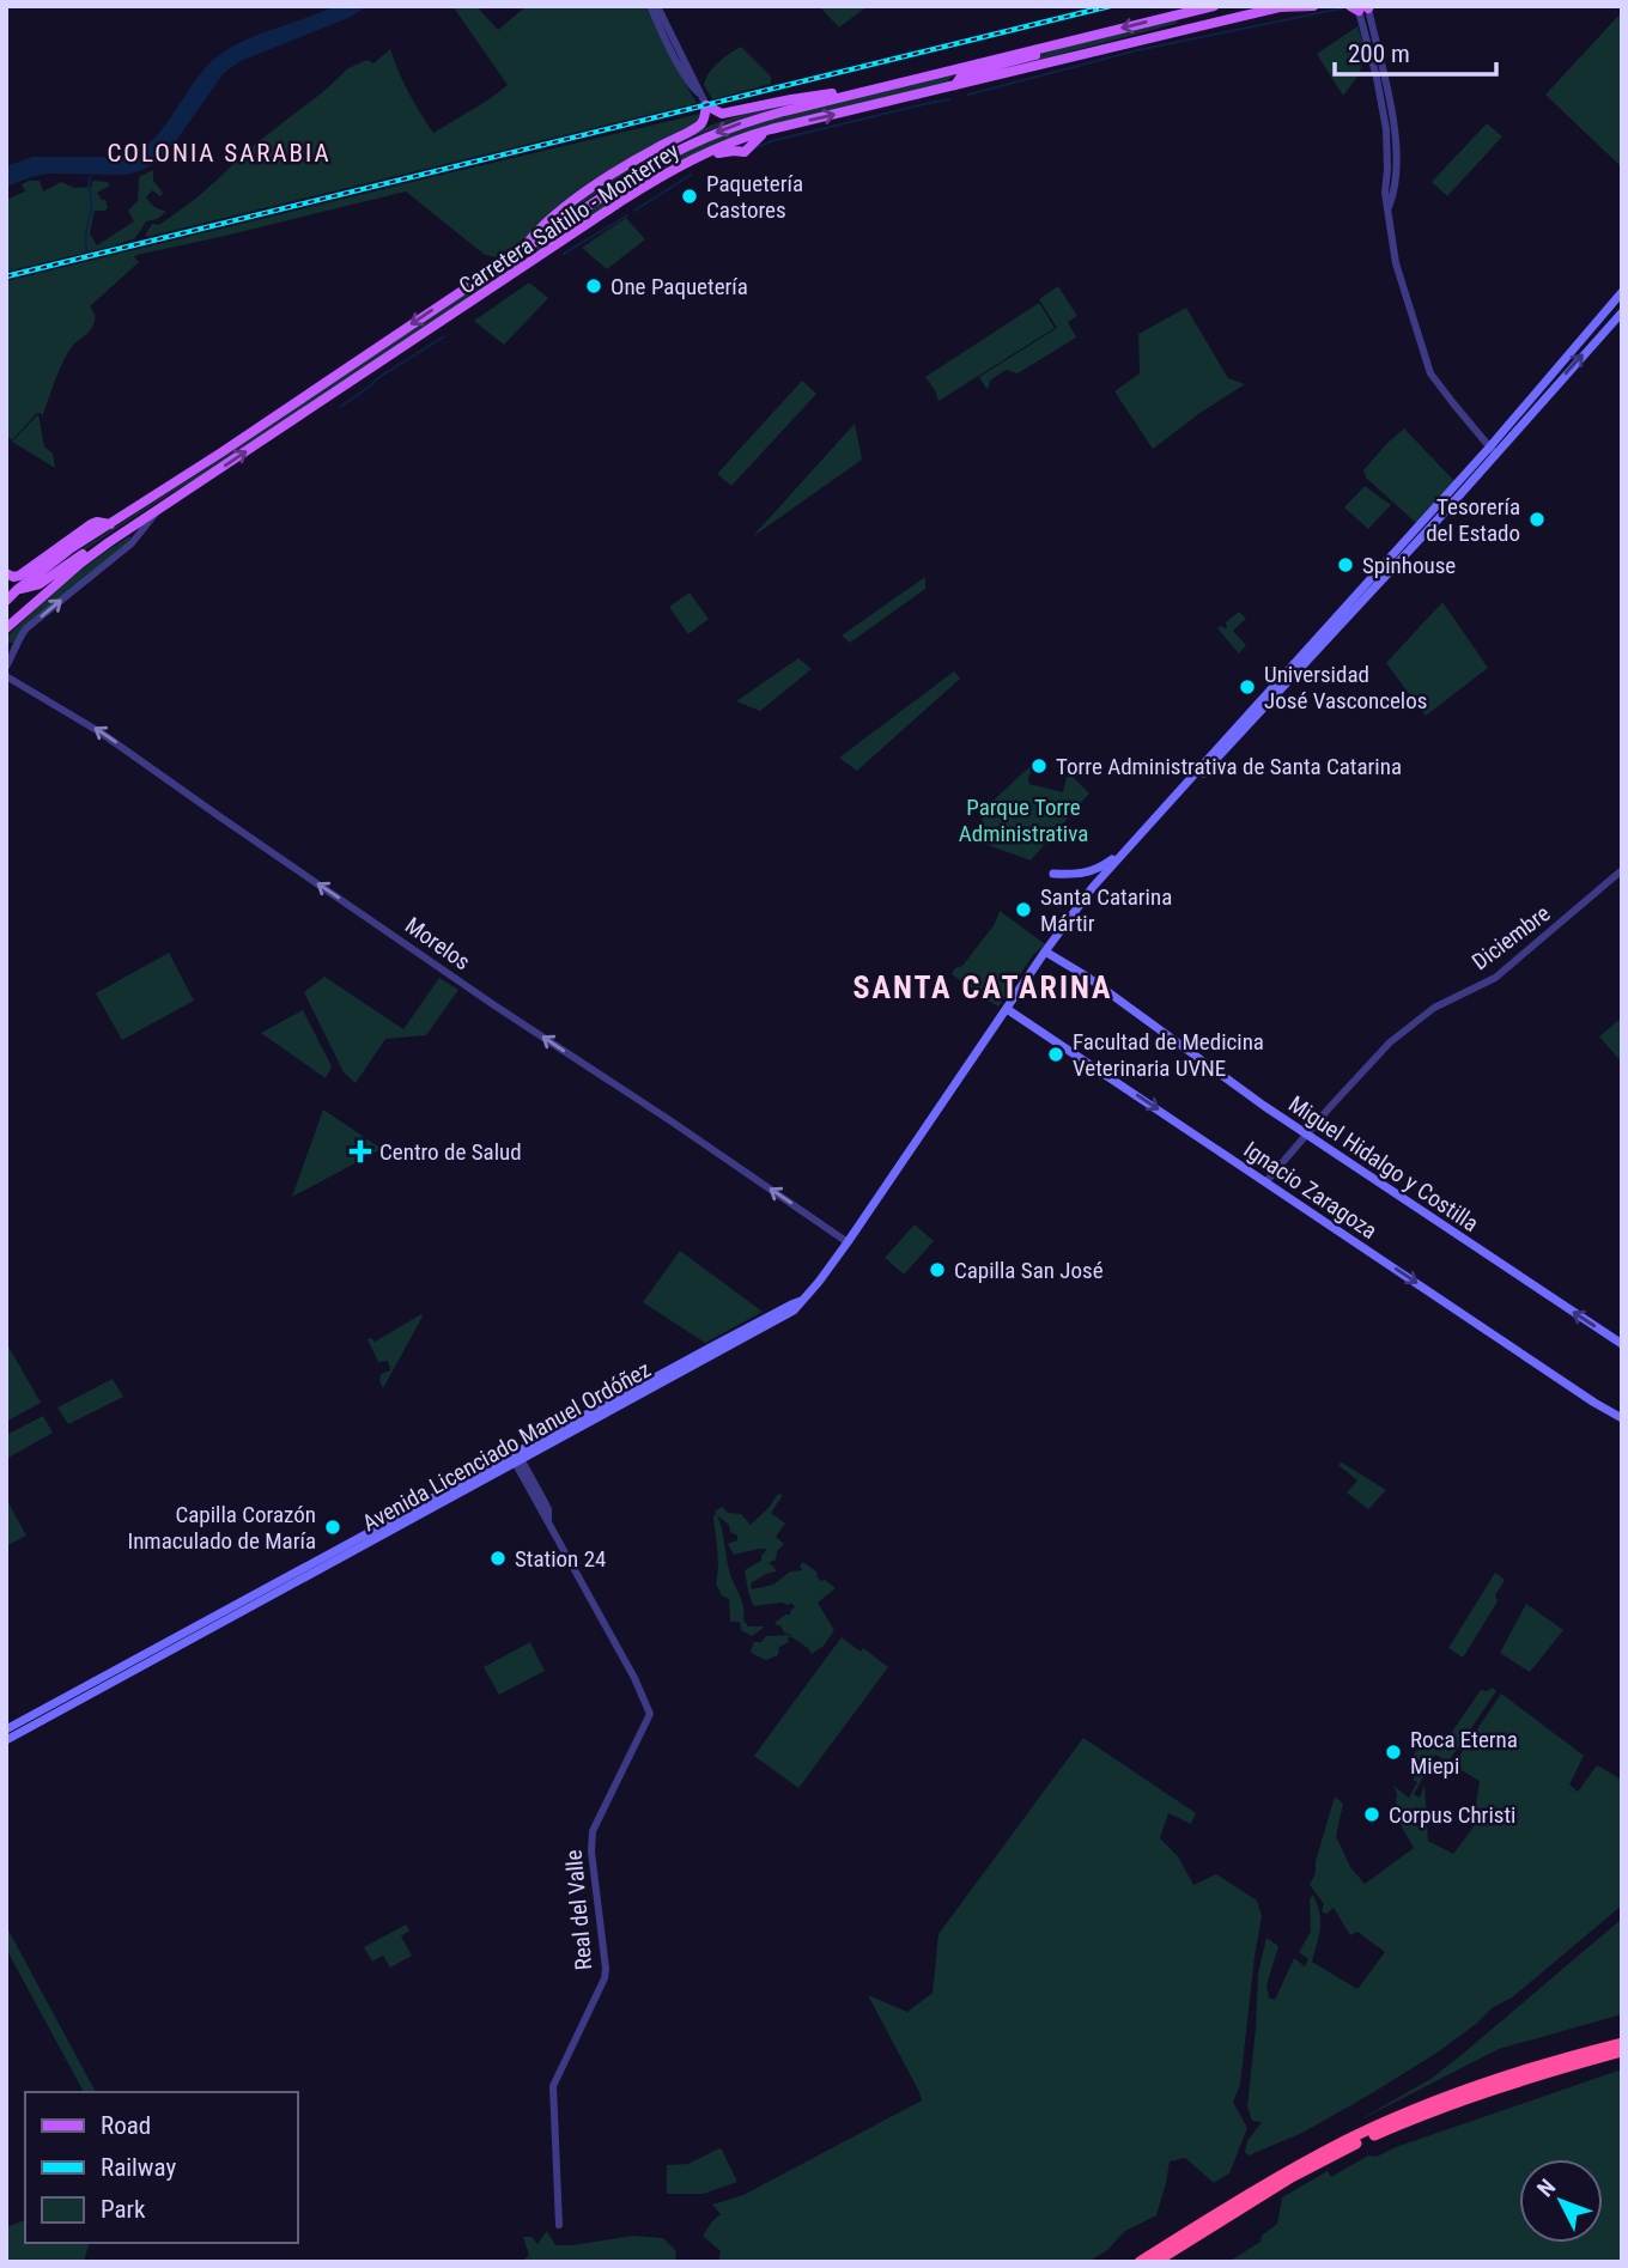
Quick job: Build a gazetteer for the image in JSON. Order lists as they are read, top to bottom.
{
  "streets": {
    "main road": [
      "Carretera Saltillo - Monterrey",
      "Miguel Hidalgo y Costilla",
      "Ignacio Zaragoza",
      "Avenida Licenciado Manuel Ordóñez"
    ],
    "street": ["Diciembre", "Morelos", "Real del Valle"]
  },
  "crossings": [
    ["Diciembre", "Miguel Hidalgo y Costilla"],
    ["Diciembre", "Ignacio Zaragoza"],
    ["Morelos", "Avenida Licenciado Manuel Ordóñez"],
    ["Miguel Hidalgo y Costilla", "Avenida Licenciado Manuel Ordóñez"],
    ["Ignacio Zaragoza", "Avenida Licenciado Manuel Ordóñez"],
    ["Avenida Licenciado Manuel Ordóñez", "Real del Valle"]
  ],
  "one_way": ["Morelos", "Miguel Hidalgo y Costilla", "Ignacio Zaragoza"],
  "districts": ["COLONIA SARABIA", "SANTA CATARINA"],
  "parks": ["Parque Torre Administrativa"],
  "places": {
    "other": [
      "Paquetería Castores",
      "One Paquetería",
      "Tesorería del Estado",
      "Spinhouse",
      "Universidad José Vasconcelos",
      "Torre Administrativa de Santa Catarina",
      "Santa Catarina Mártir",
      "Facultad de Medicina Veterinaria UVNE",
      "Capilla San José",
      "Capilla Corazón Inmaculado de María",
      "Station 24",
      "Roca Eterna Miepi",
      "Corpus Christi"
    ],
    "health": ["Centro de Salud"]
  },
  "legend": ["Road", "Railway", "Park"],
  "scale_bar": "200 m",
  "north": "top left"
}
